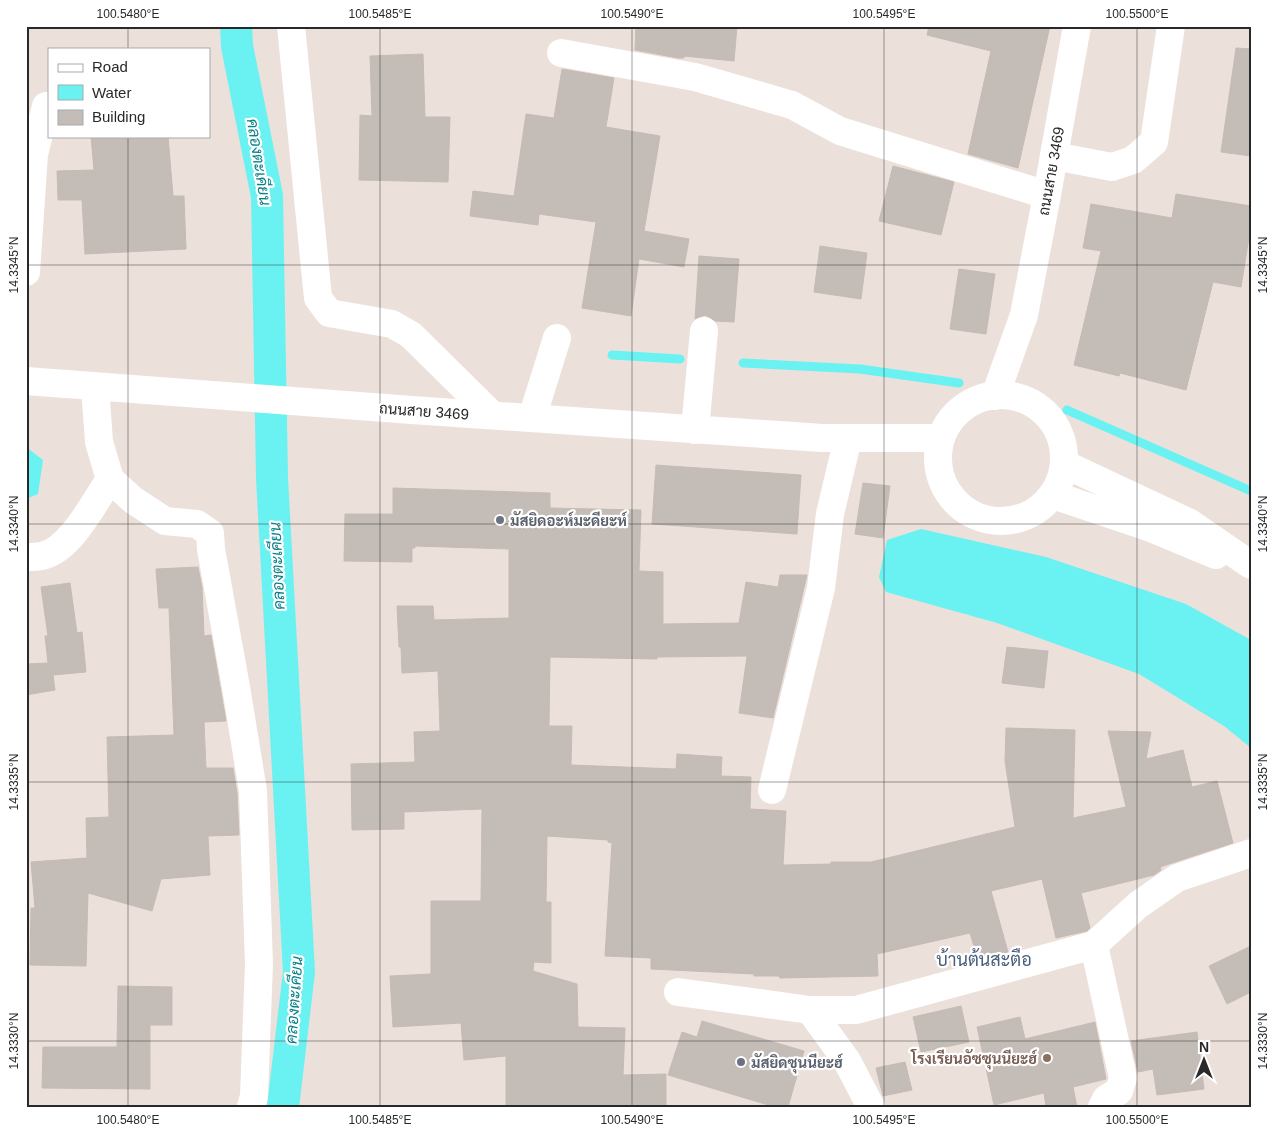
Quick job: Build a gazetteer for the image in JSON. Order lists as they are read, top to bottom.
{
  "streets": {
    "street": ["ถนนสาย 3469"]
  },
  "districts": ["บ้านต้นสะตือ"],
  "water": ["คลองตะเคียน"],
  "places": ["มัสยิดอะห์มะดียะห์", "โรงเรียนอัซซุนนียะฮ์", "มัสยิดซุนนียะฮ์"],
  "legend": ["Road", "Water", "Building"],
  "north": "top",
  "coordinates": [
    "100.5480°E",
    "100.5485°E",
    "100.5490°E",
    "100.5495°E",
    "100.5500°E",
    "14.3345°N",
    "14.3340°N",
    "14.3335°N",
    "14.3330°N"
  ]
}
